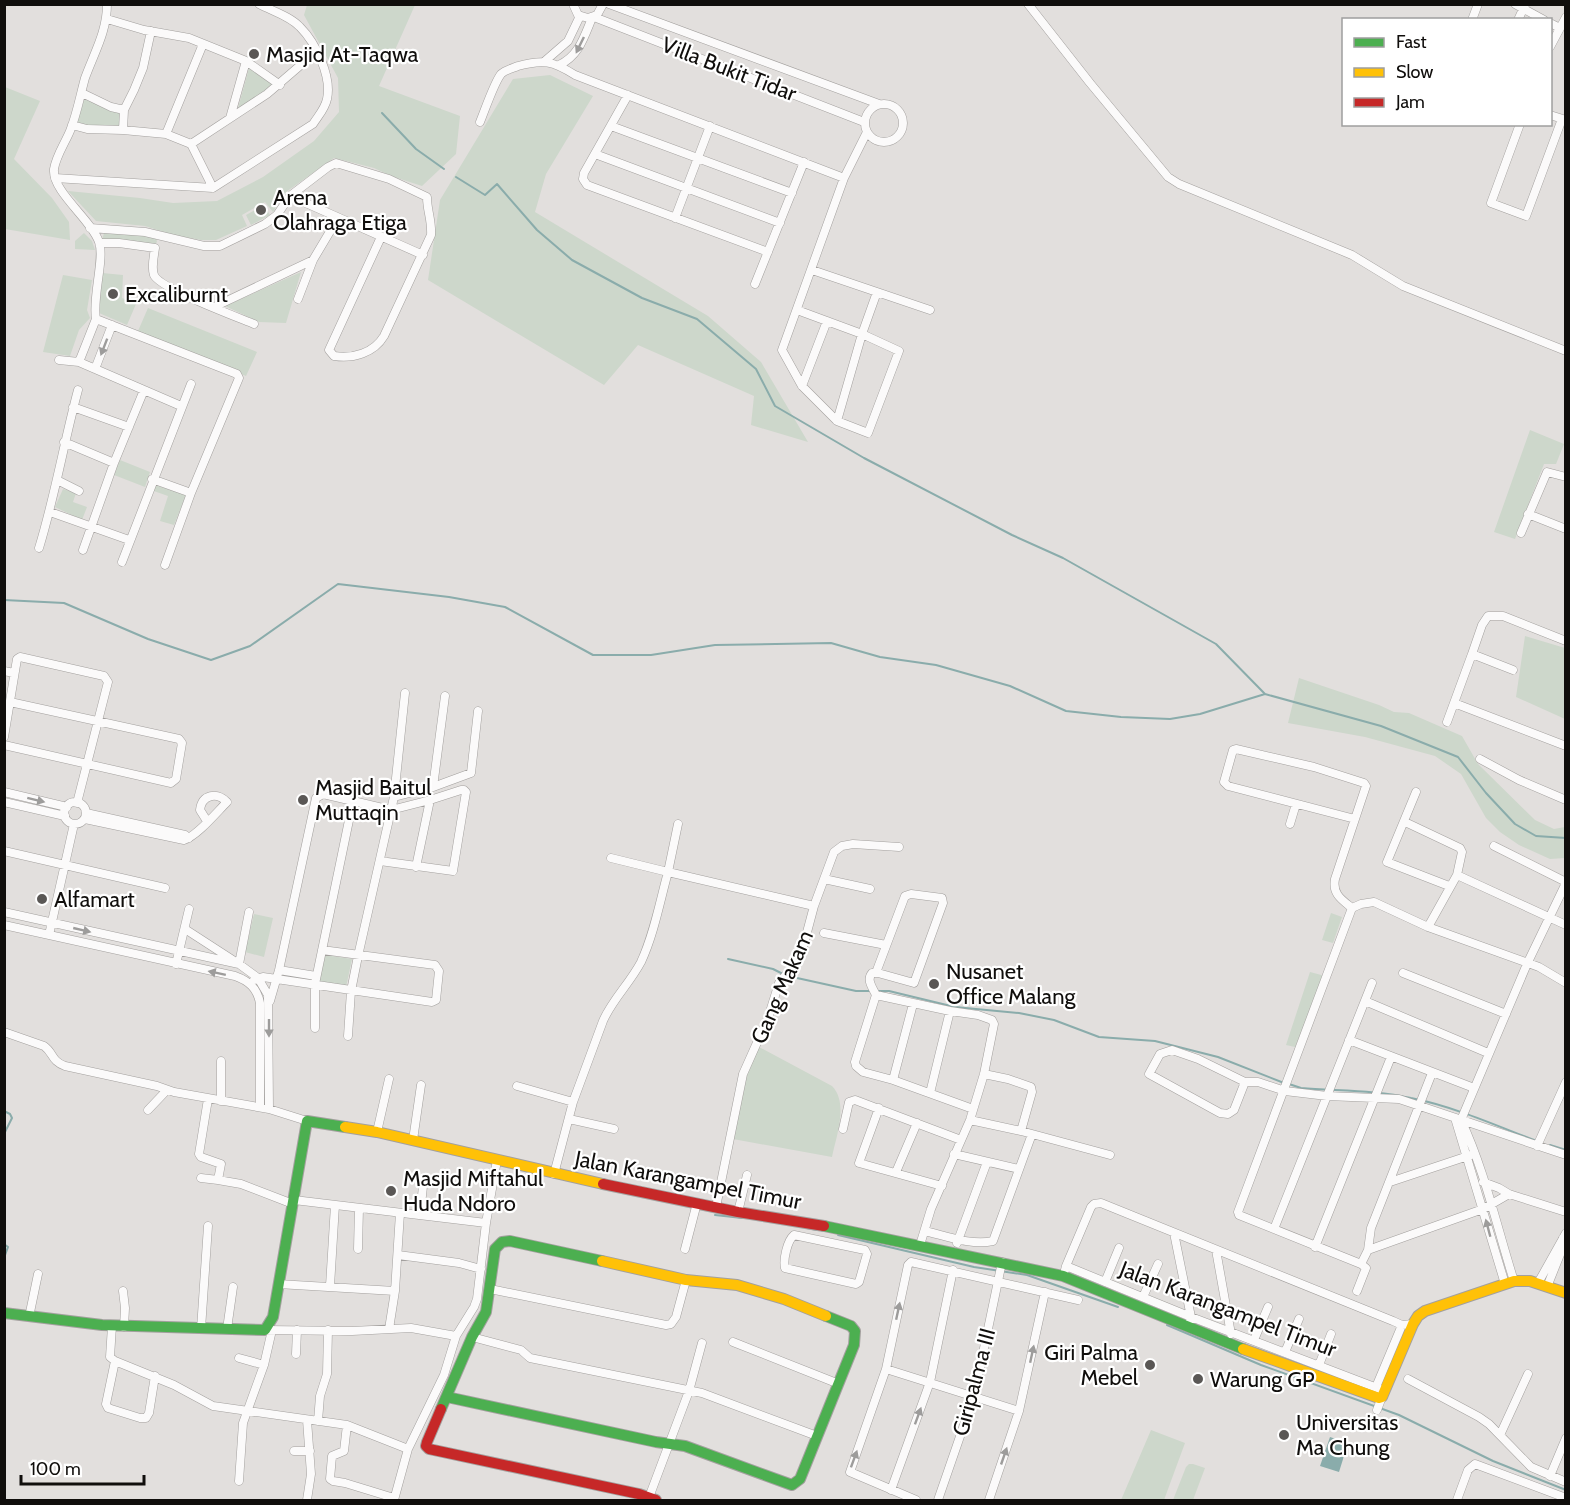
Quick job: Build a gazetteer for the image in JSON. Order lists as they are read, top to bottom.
{
  "streets": {
    "street": [
      "Villa Bukit Tidar",
      "Gang Makam",
      "Jalan Karangampel Timur",
      "Giripalma III"
    ]
  },
  "crossings": [
    ["Gang Makam", "Jalan Karangampel Timur"],
    ["Jalan Karangampel Timur", "Giripalma III"]
  ],
  "places": [
    "Masjid At-Taqwa",
    "Arena Olahraga Etiga",
    "Excaliburnt",
    "Masjid Baitul Muttaqin",
    "Alfamart",
    "Nusanet Office Malang",
    "Masjid Miftahul Huda Ndoro",
    "Giri Palma Mebel",
    "Warung GP",
    "Universitas Ma Chung"
  ],
  "legend": ["Fast", "Slow", "Jam"],
  "scale_bar": "100 m"
}
